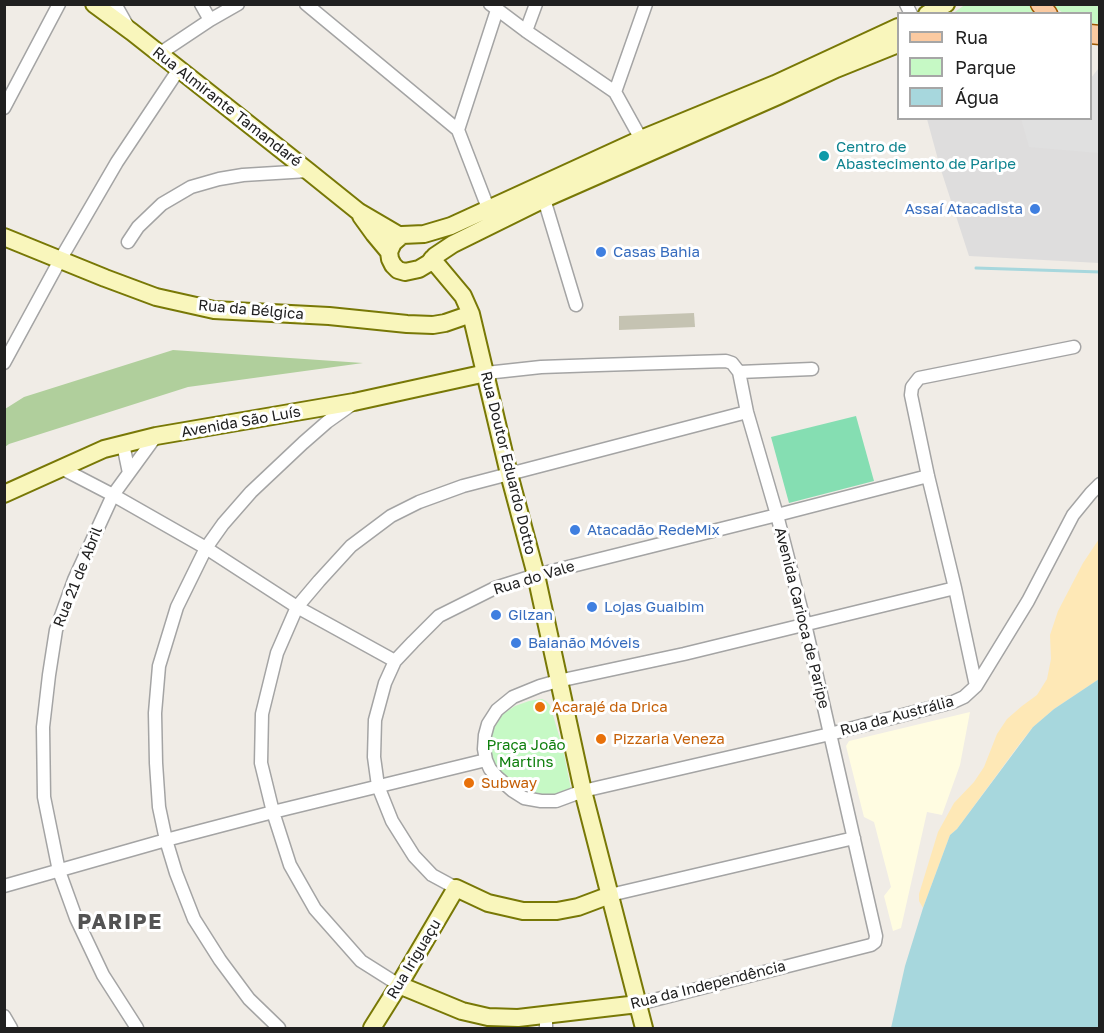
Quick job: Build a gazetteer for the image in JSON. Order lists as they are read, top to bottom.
{
  "streets": {
    "main road": [
      "Rua Almirante Tamandaré",
      "Rua da Bélgica",
      "Avenida São Luís",
      "Rua Doutor Eduardo Dotto",
      "Rua do Vale",
      "Rua Iriguaçu",
      "Rua da Independência"
    ],
    "street": ["Rua 21 de Abril", "Avenida Carioca de Paripe", "Rua da Austrália"]
  },
  "crossings": [
    ["Rua Almirante Tamandaré", "Rua Doutor Eduardo Dotto"],
    ["Rua da Bélgica", "Rua Doutor Eduardo Dotto"],
    ["Avenida São Luís", "Rua Doutor Eduardo Dotto"],
    ["Avenida São Luís", "Rua 21 de Abril"],
    ["Rua Doutor Eduardo Dotto", "Rua do Vale"],
    ["Rua Doutor Eduardo Dotto", "Rua da Austrália"],
    ["Rua Doutor Eduardo Dotto", "Rua da Independência"],
    ["Rua do Vale", "Avenida Carioca de Paripe"],
    ["Rua do Vale", "Rua Iriguaçu"],
    ["Avenida Carioca de Paripe", "Rua da Austrália"],
    ["Avenida Carioca de Paripe", "Rua da Independência"],
    ["Rua Iriguaçu", "Rua da Independência"]
  ],
  "districts": ["PARIPE"],
  "parks": ["Praça João Martins"],
  "places": [
    "Centro de Abastecimento de Paripe",
    "Assaí Atacadista",
    "Casas Bahia",
    "Atacadão RedeMix",
    "Lojas Guaibim",
    "Gilzan",
    "Baianão Móveis",
    "Acarajé da Drica",
    "Pizzaria Veneza",
    "Subway"
  ],
  "legend": ["Rua", "Parque", "Água"]
}
